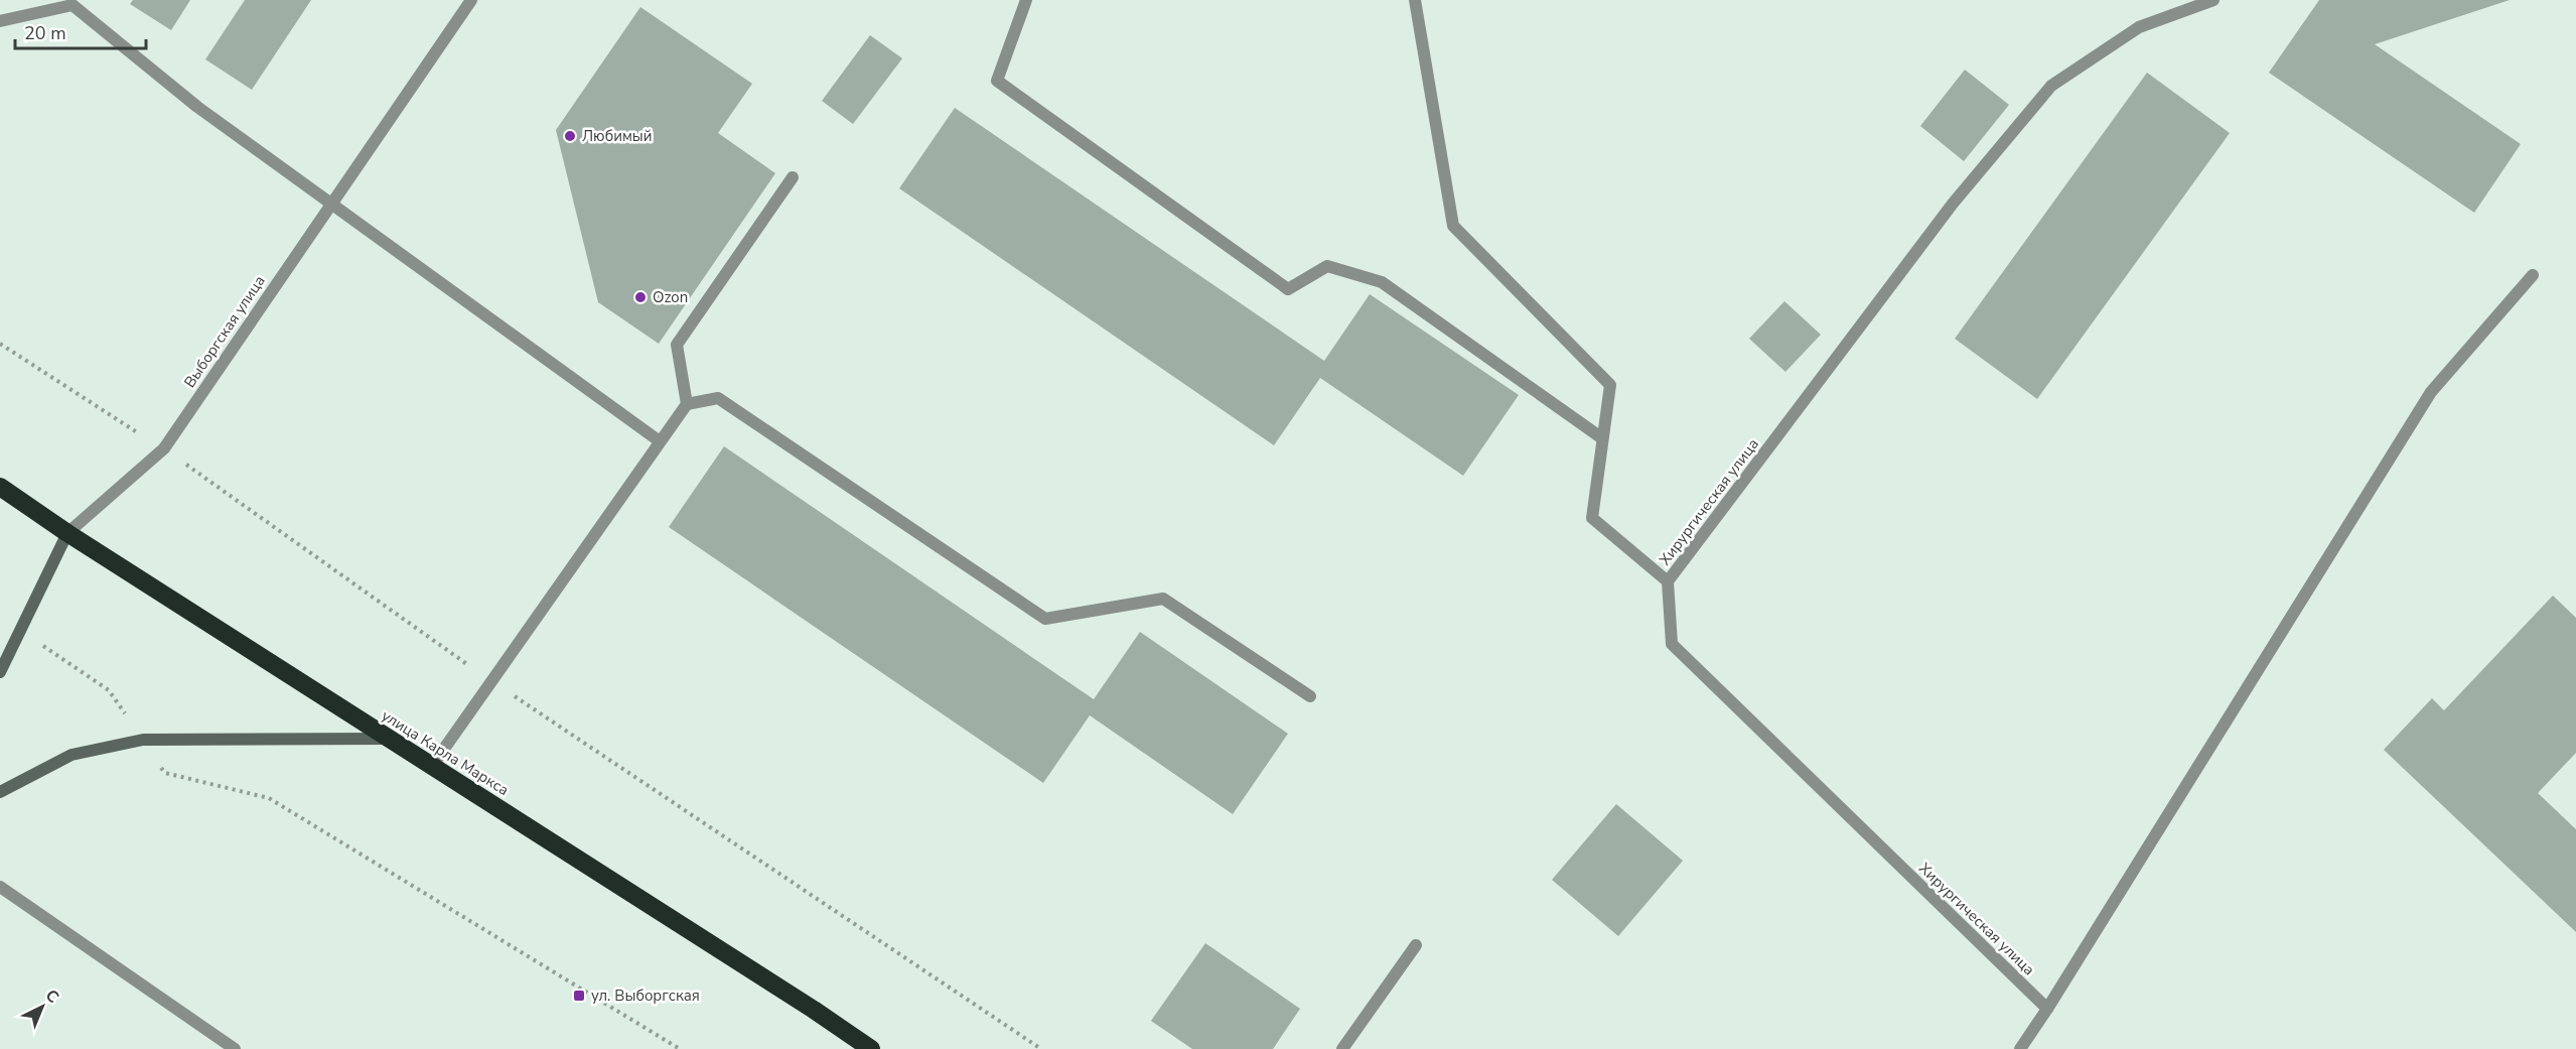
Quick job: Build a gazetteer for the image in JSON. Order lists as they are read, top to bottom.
{
  "streets": {
    "highway": ["улица Карла Маркса"],
    "street": ["Выборгская улица", "Хирургическая улица"]
  },
  "crossings": [
    ["Выборгская улица", "улица Карла Маркса"]
  ],
  "places": {
    "other": ["Любимый", "Ozon"],
    "transit": ["ул. Выборгская"]
  },
  "scale_bar": "20 m",
  "north": "top right"
}
